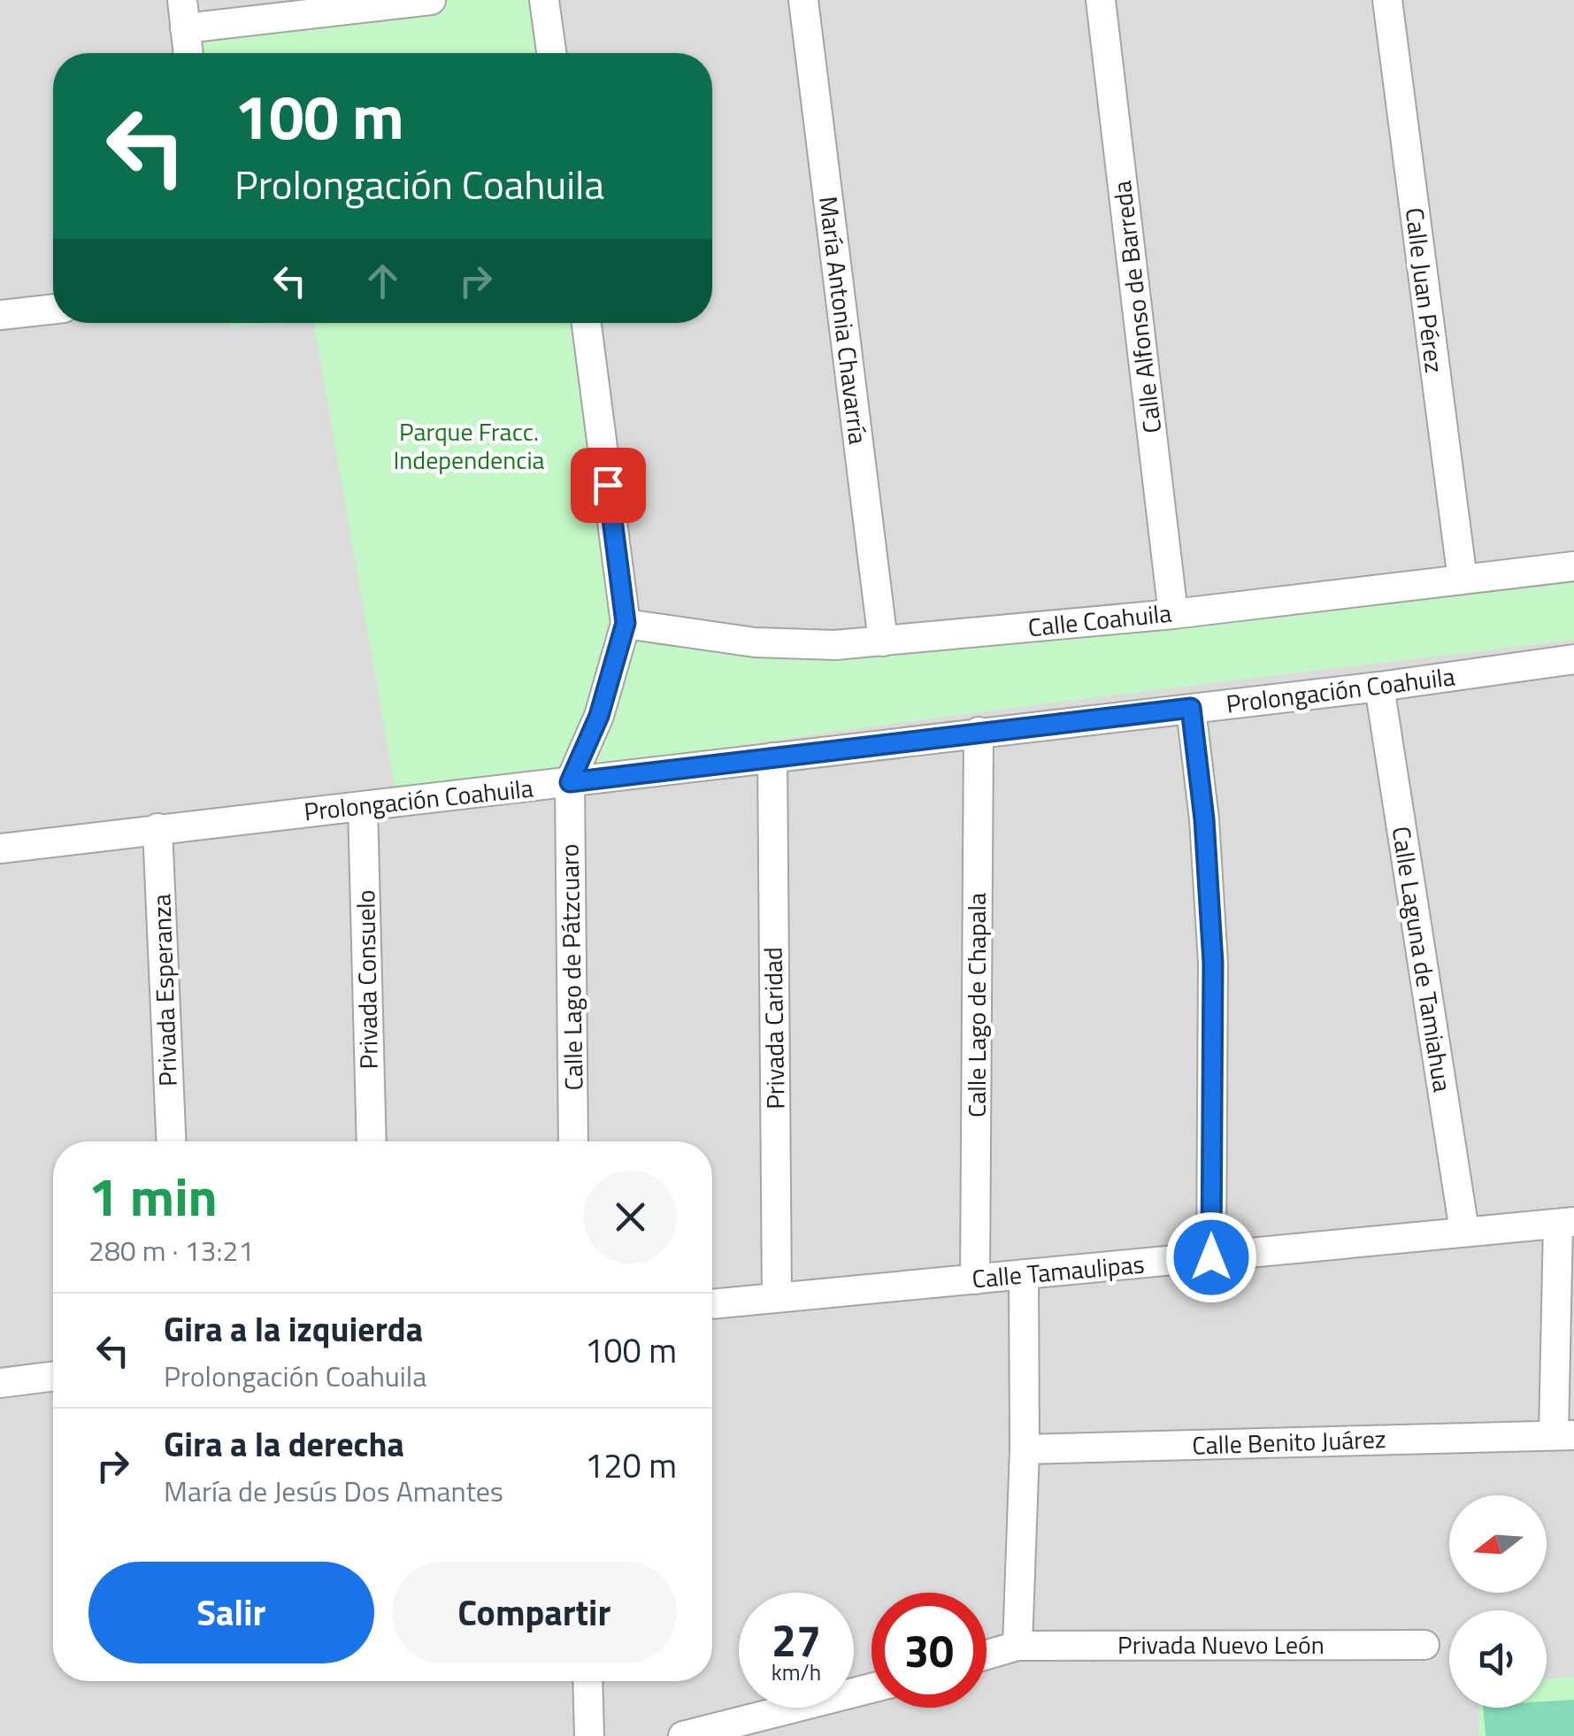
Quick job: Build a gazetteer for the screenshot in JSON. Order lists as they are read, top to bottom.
{
  "streets": {
    "street": [
      "Calle Juan Pérez",
      "Calle Alfonso de Barreda",
      "María Antonia Chavarría",
      "Calle Coahuila",
      "Prolongación Coahuila",
      "Calle Laguna de Tamiahua",
      "Calle Lago de Pátzcuaro",
      "Privada Consuelo",
      "Privada Esperanza",
      "Calle Lago de Chapala",
      "Privada Caridad",
      "Calle Tamaulipas",
      "Calle Benito Juárez",
      "Privada Nuevo León"
    ]
  },
  "crossings": [
    ["Calle Juan Pérez", "Calle Coahuila"],
    ["Calle Alfonso de Barreda", "Calle Coahuila"],
    ["María Antonia Chavarría", "Calle Coahuila"],
    ["Prolongación Coahuila", "Calle Laguna de Tamiahua"],
    ["Prolongación Coahuila", "Calle Lago de Pátzcuaro"],
    ["Prolongación Coahuila", "Privada Consuelo"],
    ["Prolongación Coahuila", "Privada Esperanza"],
    ["Prolongación Coahuila", "Calle Lago de Chapala"],
    ["Prolongación Coahuila", "Privada Caridad"],
    ["Calle Laguna de Tamiahua", "Calle Tamaulipas"],
    ["Calle Lago de Chapala", "Calle Tamaulipas"],
    ["Privada Caridad", "Calle Tamaulipas"]
  ],
  "parks": ["Parque Fracc. Independencia"],
  "north": "left",
  "page": {
    "turn": ["100 m", "Prolongación Coahuila"],
    "heading": ["1 min", "280 m · 13:21"],
    "list": [
      {
        "name": "Gira a la izquierda",
        "note": "Prolongación Coahuila",
        "value": "100 m"
      },
      {
        "name": "Gira a la derecha",
        "note": "María de Jesús Dos Amantes",
        "value": "120 m"
      }
    ],
    "buttons": ["Salir", "Compartir"],
    "speed": "27 km/h",
    "limit": "30"
  }
}
